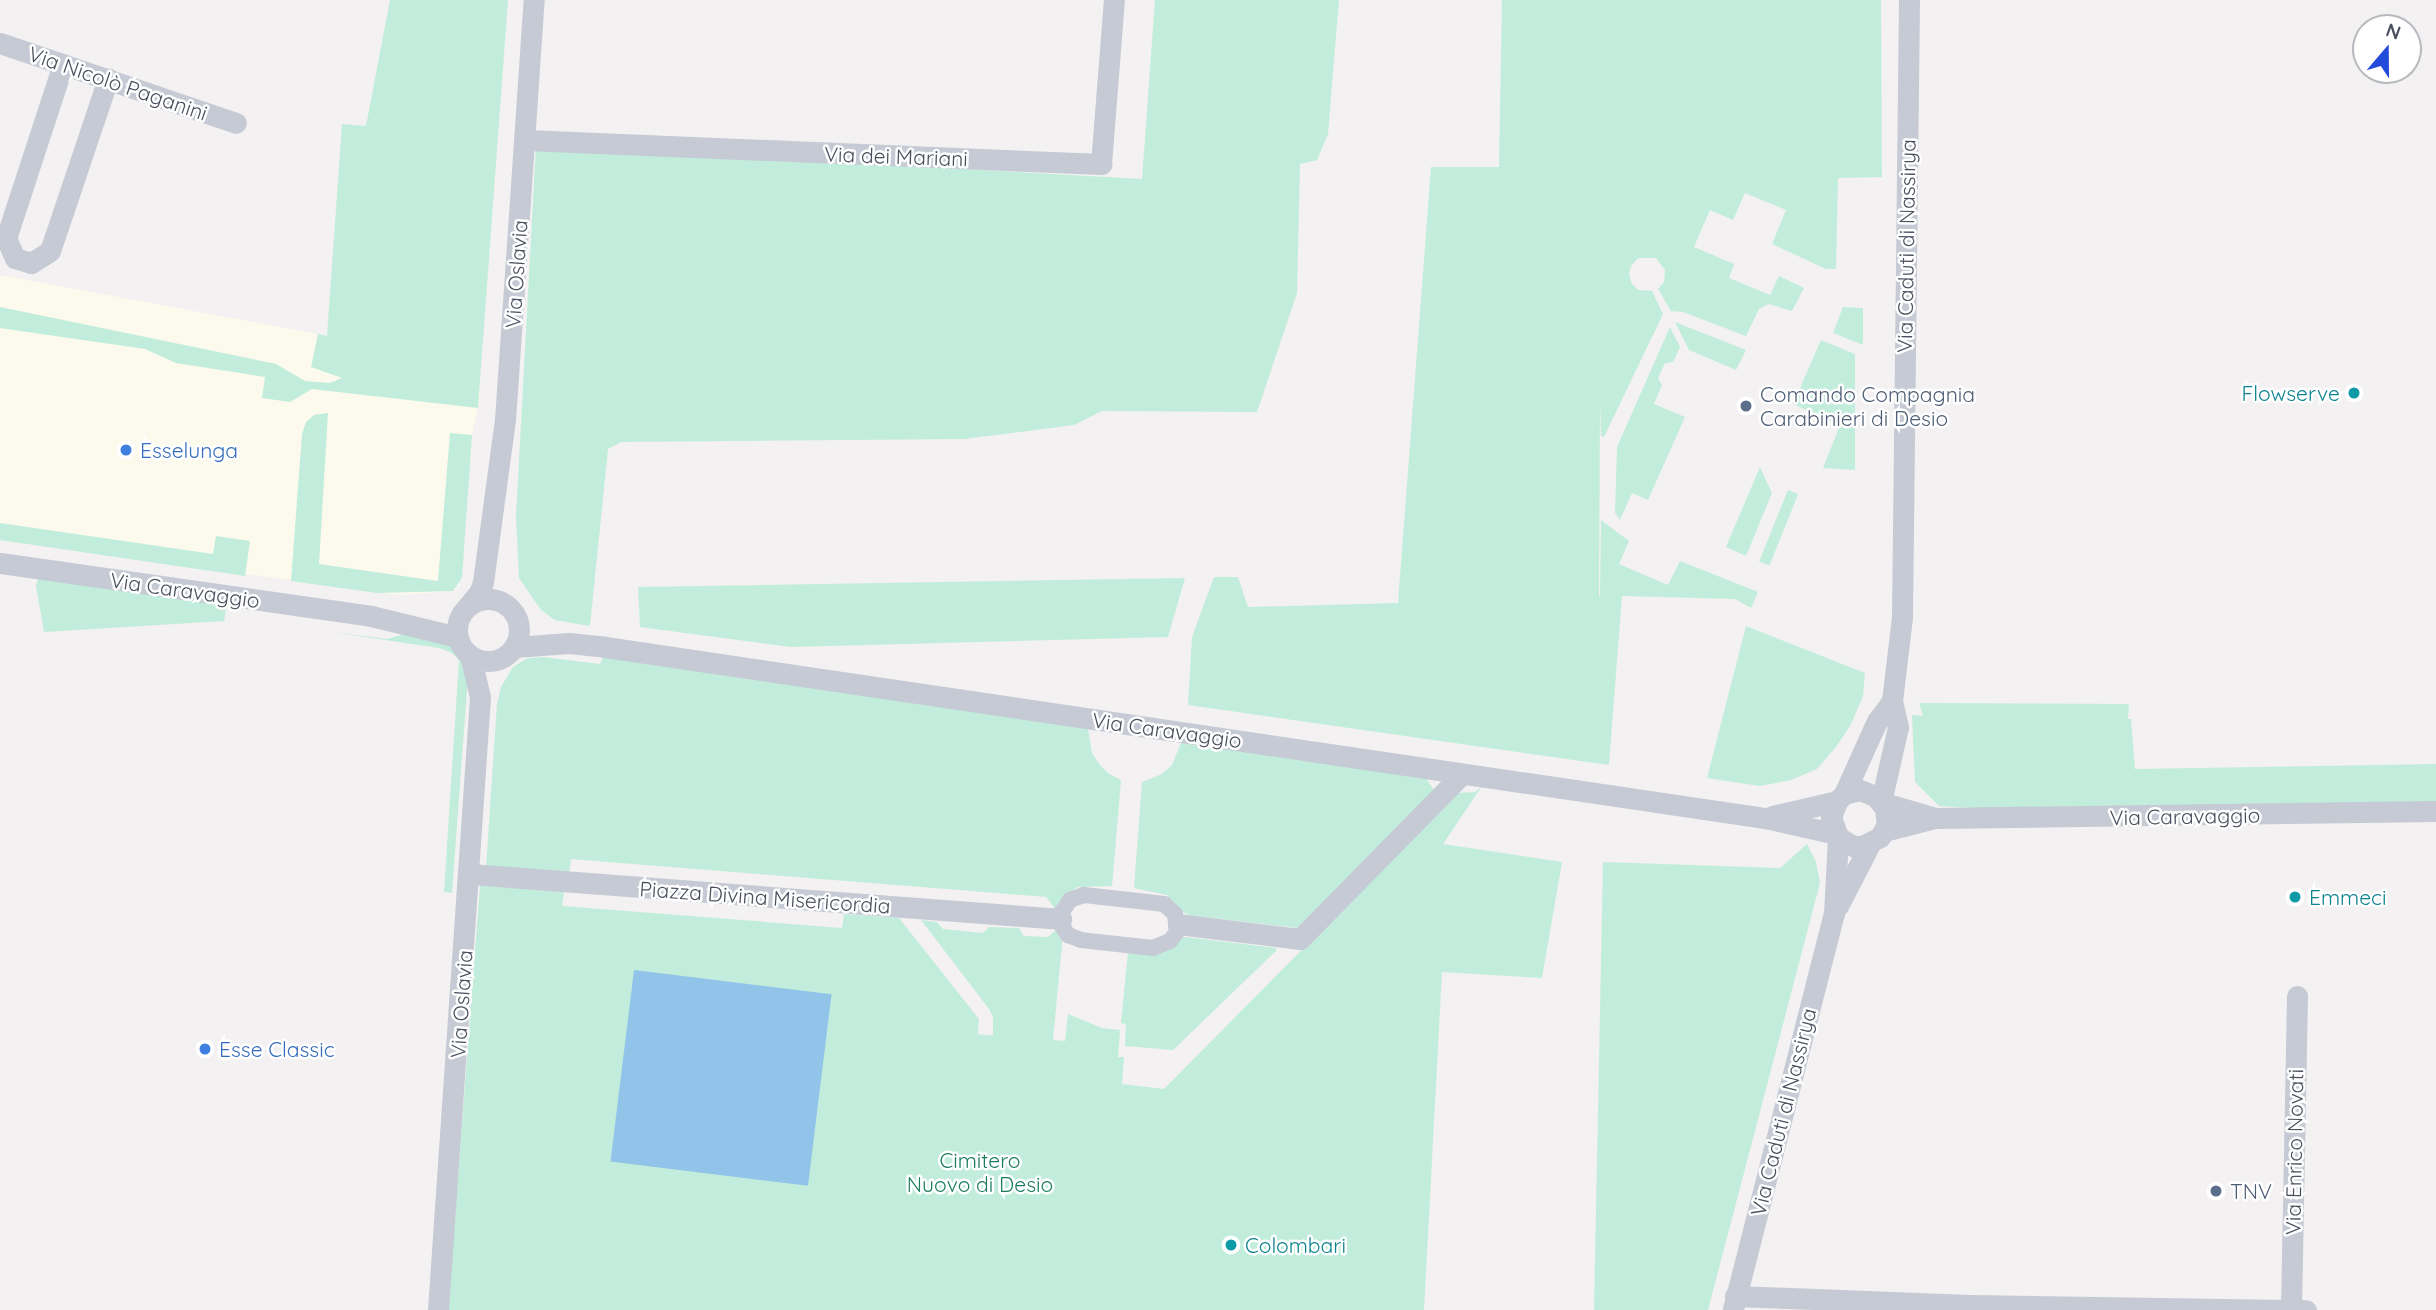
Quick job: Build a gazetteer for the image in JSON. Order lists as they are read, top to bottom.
{
  "streets": {
    "street": [
      "Via Nicolò Paganini",
      "Via dei Mariani",
      "Via Caduti di Nassirya",
      "Via Oslavia",
      "Via Caravaggio",
      "Piazza Divina Misericordia",
      "Via Enrico Novati"
    ]
  },
  "crossings": [
    ["Via dei Mariani", "Via Oslavia"],
    ["Via Caduti di Nassirya", "Via Caravaggio"],
    ["Via Oslavia", "Via Caravaggio"],
    ["Via Oslavia", "Piazza Divina Misericordia"]
  ],
  "parks": ["Cimitero Nuovo di Desio"],
  "places": [
    "Flowserve",
    "Comando Compagnia Carabinieri di Desio",
    "Esselunga",
    "Emmeci",
    "Esse Classic",
    "TNV",
    "Colombari"
  ],
  "north": "top"
}
